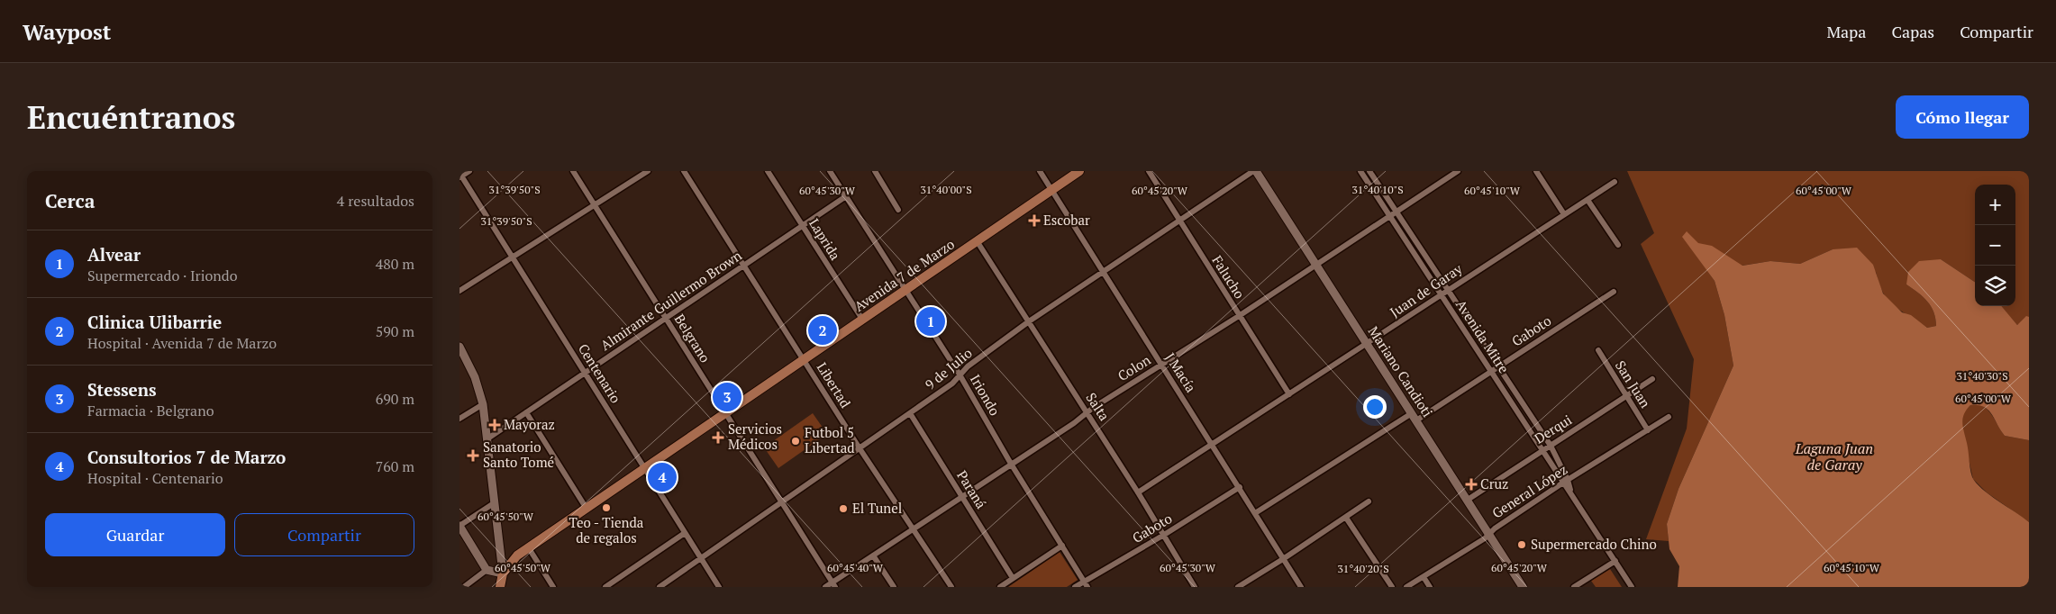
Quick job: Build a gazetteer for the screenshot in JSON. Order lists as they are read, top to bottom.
{
  "streets": {
    "main road": ["Avenida 7 de Marzo"],
    "street": [
      "Laprida",
      "Falucho",
      "Juan de Garay",
      "Almirante Guillermo Brown",
      "Gaboto",
      "Avenida Mitre",
      "Belgrano",
      "Colon",
      "9 de Julio",
      "Mariano Candioti",
      "J Macía",
      "Centenario",
      "San Juan",
      "Libertad",
      "Iriondo",
      "Salta",
      "Derqui",
      "Paraná",
      "General López"
    ]
  },
  "crossings": [
    ["Laprida", "Avenida 7 de Marzo"],
    ["Laprida", "Almirante Guillermo Brown"],
    ["Avenida 7 de Marzo", "Belgrano"],
    ["Avenida 7 de Marzo", "J Macía"],
    ["Avenida 7 de Marzo", "Centenario"],
    ["Avenida 7 de Marzo", "Libertad"],
    ["Avenida 7 de Marzo", "Iriondo"],
    ["Avenida 7 de Marzo", "Salta"],
    ["Falucho", "Juan de Garay"],
    ["Falucho", "Colon"],
    ["Falucho", "9 de Julio"],
    ["Juan de Garay", "Avenida Mitre"],
    ["Juan de Garay", "Mariano Candioti"],
    ["Juan de Garay", "J Macía"],
    ["Juan de Garay", "Salta"],
    ["Almirante Guillermo Brown", "Belgrano"],
    ["Almirante Guillermo Brown", "Centenario"],
    ["Almirante Guillermo Brown", "Libertad"],
    ["Almirante Guillermo Brown", "Iriondo"],
    ["Gaboto", "Avenida Mitre"],
    ["Gaboto", "Mariano Candioti"],
    ["Gaboto", "J Macía"],
    ["Gaboto", "Iriondo"],
    ["Gaboto", "Salta"],
    ["Avenida Mitre", "Colon"],
    ["Avenida Mitre", "Derqui"],
    ["Avenida Mitre", "General López"],
    ["Belgrano", "Colon"],
    ["Belgrano", "9 de Julio"],
    ["Colon", "Mariano Candioti"],
    ["Colon", "J Macía"],
    ["Colon", "Libertad"],
    ["Colon", "Iriondo"],
    ["Colon", "Salta"],
    ["Colon", "Paraná"],
    ["9 de Julio", "Mariano Candioti"],
    ["9 de Julio", "J Macía"],
    ["9 de Julio", "Centenario"],
    ["9 de Julio", "Libertad"],
    ["9 de Julio", "Iriondo"],
    ["9 de Julio", "Salta"],
    ["9 de Julio", "Paraná"],
    ["Mariano Candioti", "Derqui"],
    ["Mariano Candioti", "General López"],
    ["San Juan", "Derqui"],
    ["San Juan", "General López"]
  ],
  "water": ["Laguna Juan de Garay"],
  "places": {
    "health": [
      "Escobar",
      "Mayoraz",
      "Servicios Médicos",
      "Sanatorio Santo Tomé",
      "Cruz"
    ],
    "other": [
      "Futbol 5 Libertad",
      "Teo - Tienda de regalos",
      "El Tunel",
      "Supermercado Chino"
    ]
  },
  "page": {
    "header": "Waypost",
    "nav": ["Mapa", "Capas", "Compartir"],
    "buttons": [
      "Cómo llegar",
      ["Guardar", "Compartir"]
    ],
    "title": "Encuéntranos",
    "heading": ["Cerca", "4 resultados"],
    "map_buttons": ["+", "−"],
    "list": [
      {
        "mark": "1",
        "name": "Alvear",
        "note": "Supermercado · Iriondo",
        "value": "480 m"
      },
      {
        "mark": "2",
        "name": "Clinica Ulibarrie",
        "note": "Hospital · Avenida 7 de Marzo",
        "value": "590 m"
      },
      {
        "mark": "3",
        "name": "Stessens",
        "note": "Farmacia · Belgrano",
        "value": "690 m"
      },
      {
        "mark": "4",
        "name": "Consultorios 7 de Marzo",
        "note": "Hospital · Centenario",
        "value": "760 m"
      }
    ],
    "pins": [
      "1",
      "2",
      "3",
      "4"
    ]
  },
  "coordinates": [
    "31°39'50\"S",
    "31°40'00\"S",
    "31°40'10\"S",
    "60°45'30\"W",
    "60°45'20\"W",
    "60°45'00\"W",
    "60°45'10\"W",
    "31°40'30\"S",
    "60°45'50\"W",
    "60°45'40\"W",
    "31°40'20\"S"
  ]
}
